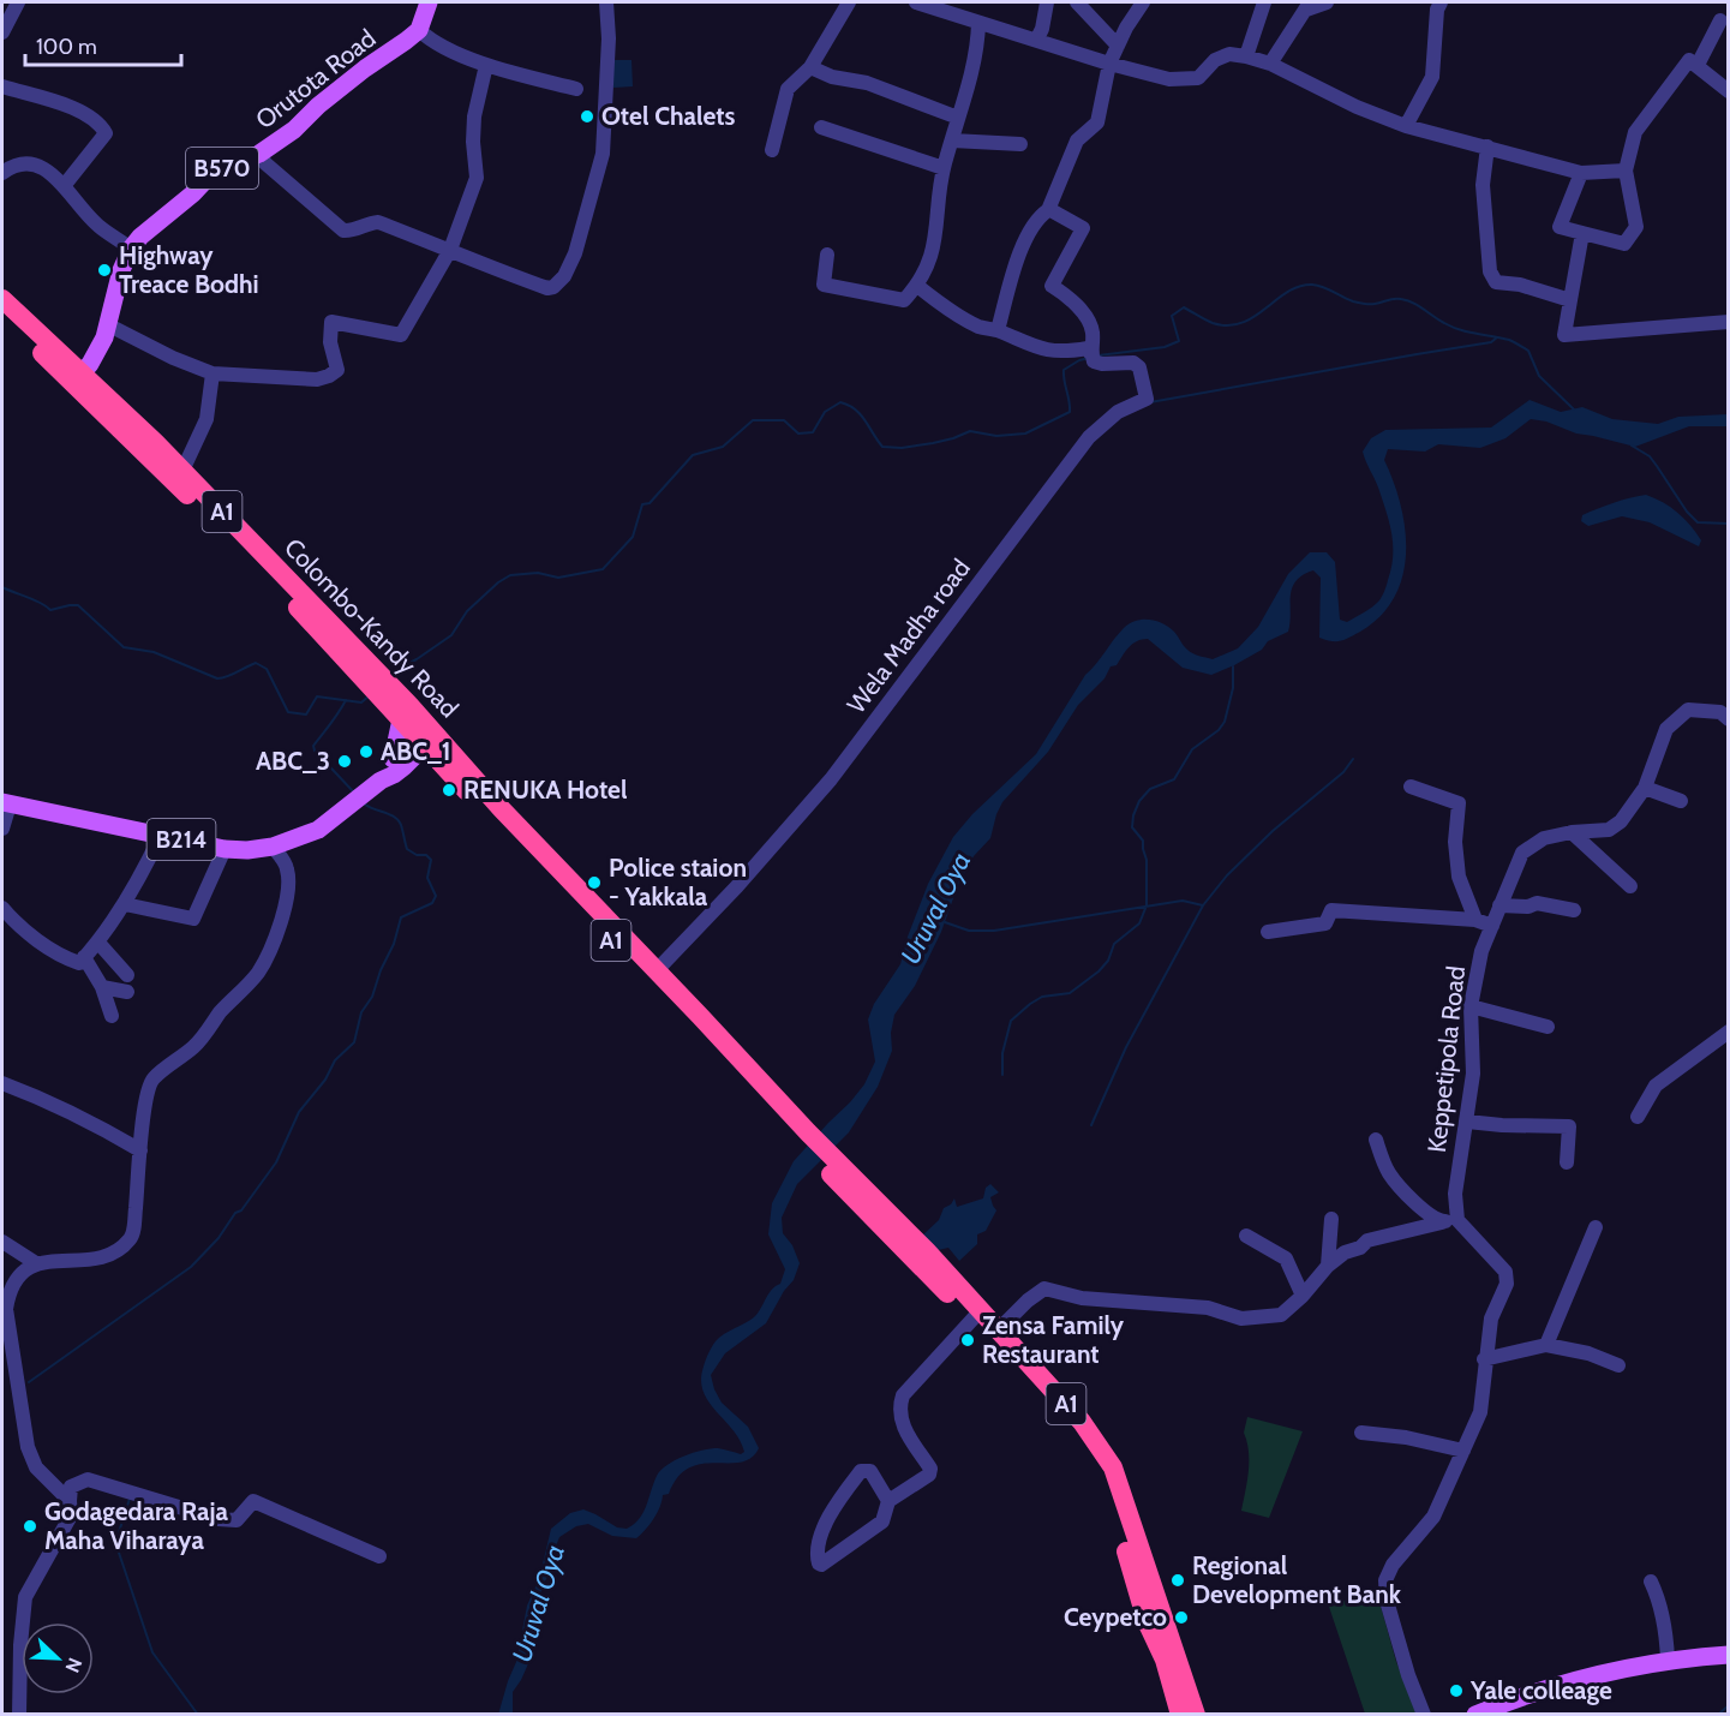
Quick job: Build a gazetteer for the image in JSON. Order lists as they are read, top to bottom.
{
  "streets": {
    "highway": ["A1", "Colombo-Kandy Road"],
    "main road": ["Orutota Road", "B570", "B214"],
    "street": ["Wela Madha road", "Keppetipola Road"]
  },
  "crossings": [
    ["Orutota Road", "Colombo-Kandy Road"],
    ["A1", "Colombo-Kandy Road"],
    ["Colombo-Kandy Road", "Wela Madha road"],
    ["Colombo-Kandy Road", "B214"]
  ],
  "water": ["Uruval Oya"],
  "places": [
    "Otel Chalets",
    "Highway Treace Bodhi",
    "ABC_1",
    "ABC_3",
    "RENUKA Hotel",
    "Police staion - Yakkala",
    "Zensa Family Restaurant",
    "Godagedara Raja Maha Viharaya",
    "Regional Development Bank",
    "Ceypetco",
    "Yale colleage"
  ],
  "scale_bar": "100 m",
  "north": "bottom right"
}
